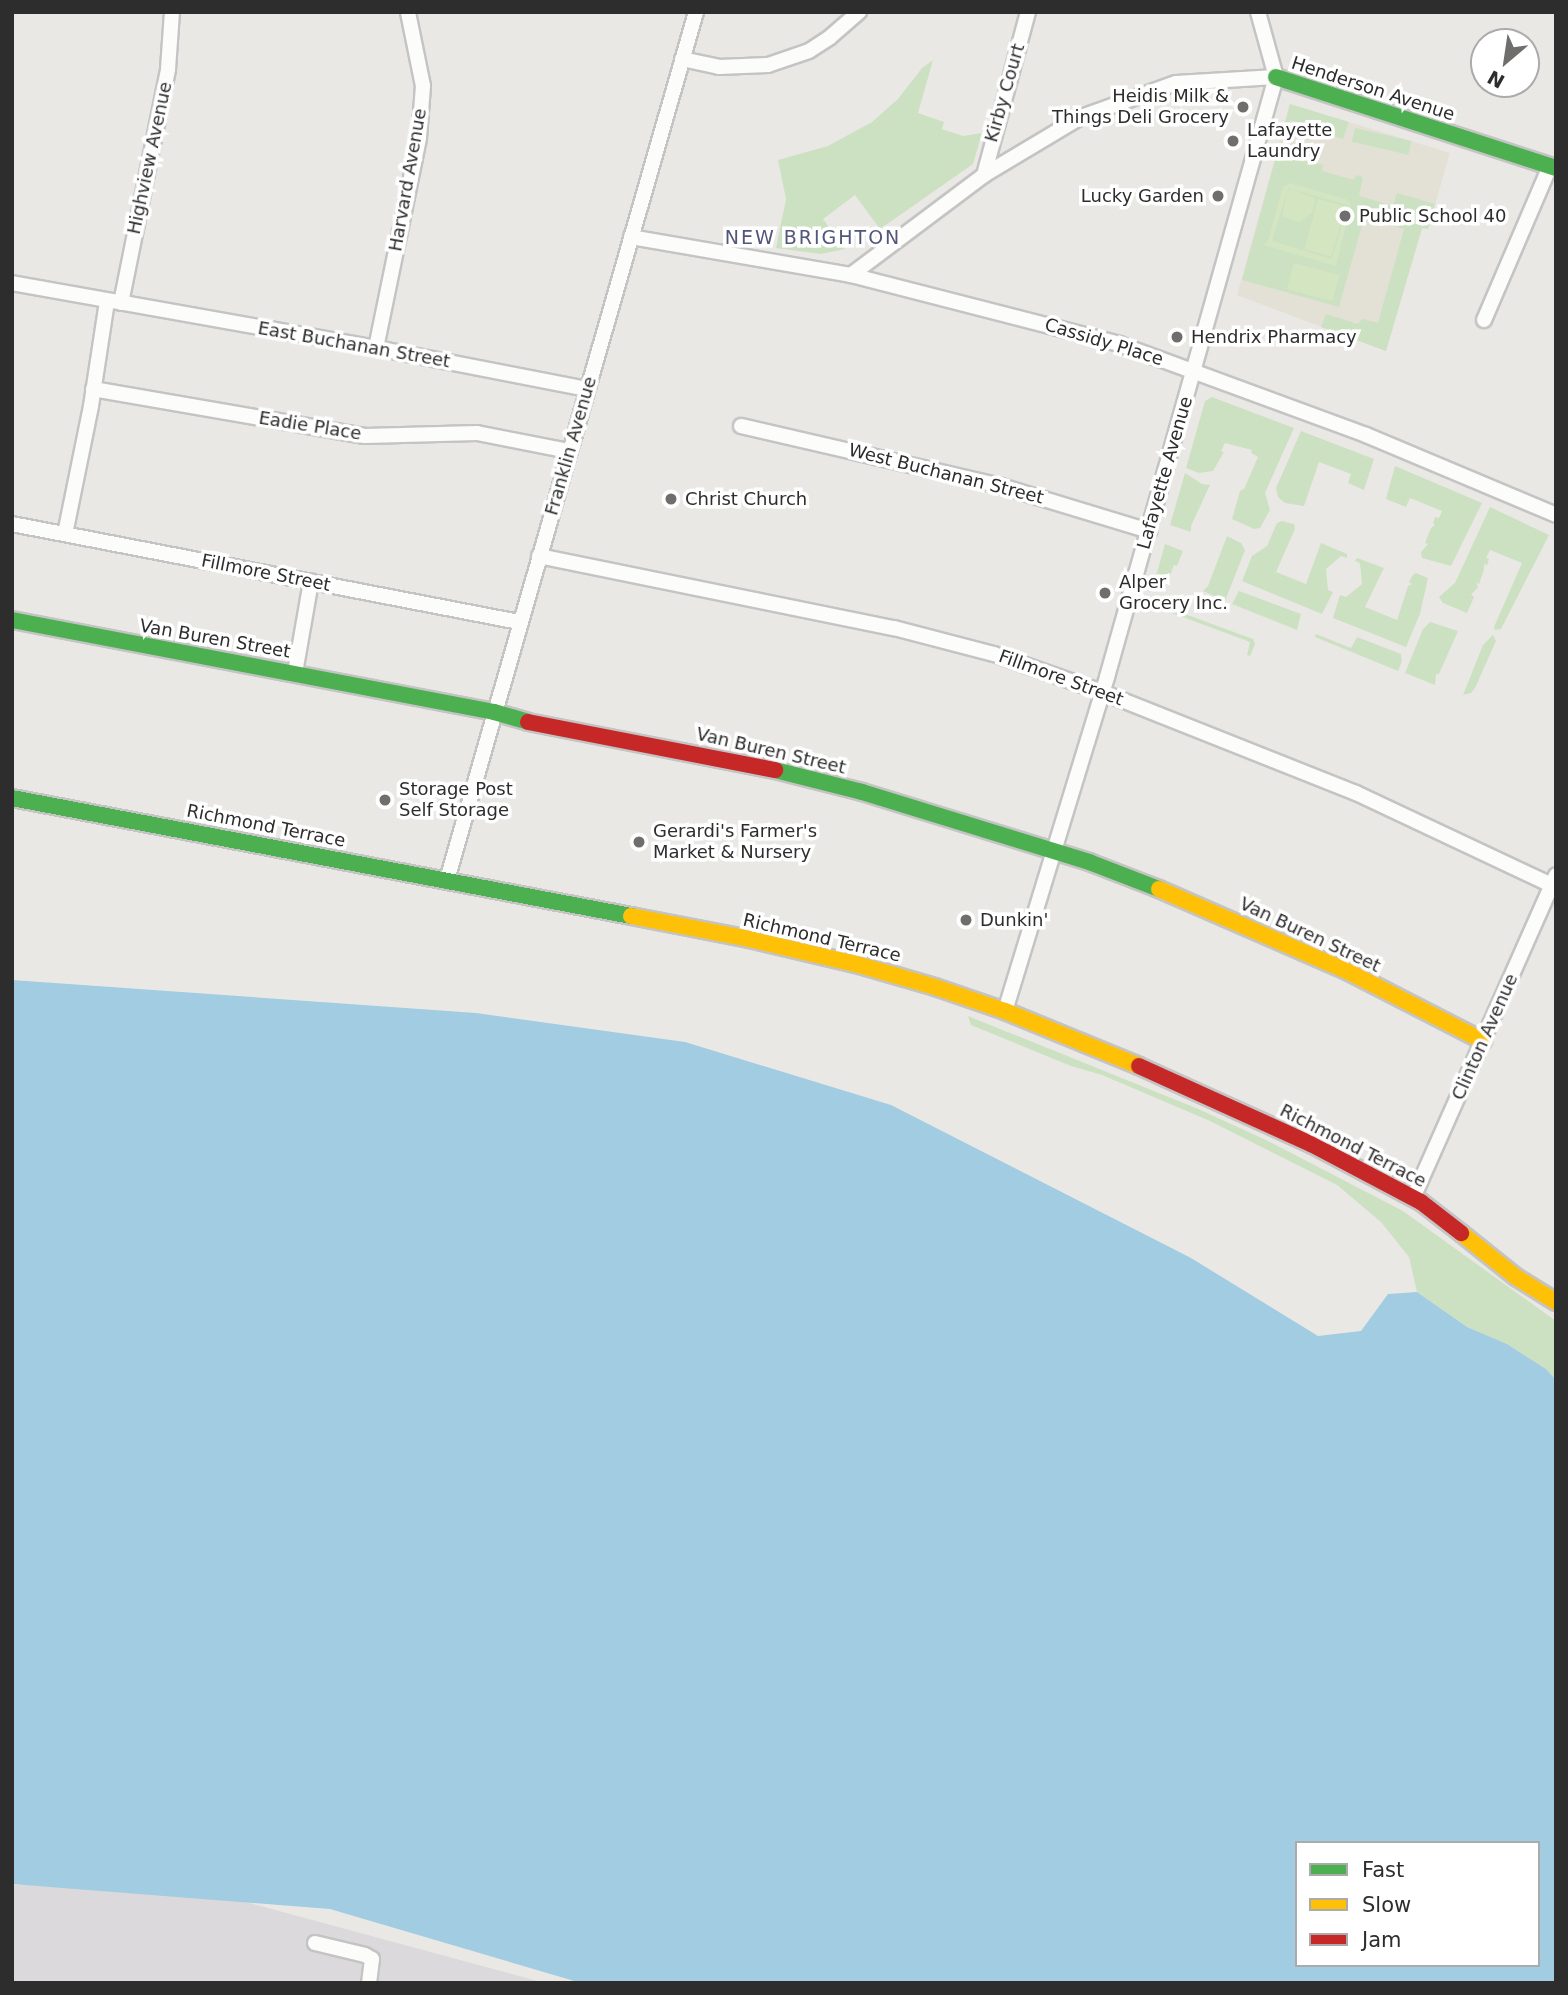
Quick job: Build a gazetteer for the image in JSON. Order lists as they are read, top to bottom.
{
  "streets": {
    "street": [
      "Henderson Avenue",
      "Kirby Court",
      "Highview Avenue",
      "Harvard Avenue",
      "Cassidy Place",
      "East Buchanan Street",
      "Eadie Place",
      "Franklin Avenue",
      "Lafayette Avenue",
      "West Buchanan Street",
      "Fillmore Street",
      "Van Buren Street",
      "Richmond Terrace",
      "Clinton Avenue"
    ]
  },
  "crossings": [
    ["Henderson Avenue", "Kirby Court"],
    ["Henderson Avenue", "Cassidy Place"],
    ["Henderson Avenue", "Lafayette Avenue"],
    ["Highview Avenue", "East Buchanan Street"],
    ["Highview Avenue", "Eadie Place"],
    ["Highview Avenue", "Fillmore Street"],
    ["Harvard Avenue", "East Buchanan Street"],
    ["Cassidy Place", "Franklin Avenue"],
    ["Cassidy Place", "Lafayette Avenue"],
    ["East Buchanan Street", "Franklin Avenue"],
    ["Eadie Place", "Franklin Avenue"],
    ["Franklin Avenue", "Fillmore Street"],
    ["Franklin Avenue", "Van Buren Street"],
    ["Franklin Avenue", "Richmond Terrace"],
    ["Lafayette Avenue", "West Buchanan Street"],
    ["Lafayette Avenue", "Fillmore Street"],
    ["Lafayette Avenue", "Van Buren Street"],
    ["Lafayette Avenue", "Richmond Terrace"],
    ["Fillmore Street", "Clinton Avenue"],
    ["Van Buren Street", "Clinton Avenue"],
    ["Richmond Terrace", "Clinton Avenue"]
  ],
  "districts": ["NEW BRIGHTON"],
  "places": [
    "Heidis Milk & Things Deli Grocery",
    "Lafayette Laundry",
    "Lucky Garden",
    "Public School 40",
    "Hendrix Pharmacy",
    "Christ Church",
    "Alper Grocery Inc.",
    "Storage Post Self Storage",
    "Gerardi's Farmer's Market & Nursery",
    "Dunkin'"
  ],
  "legend": ["Fast", "Slow", "Jam"],
  "north": "bottom left"
}
